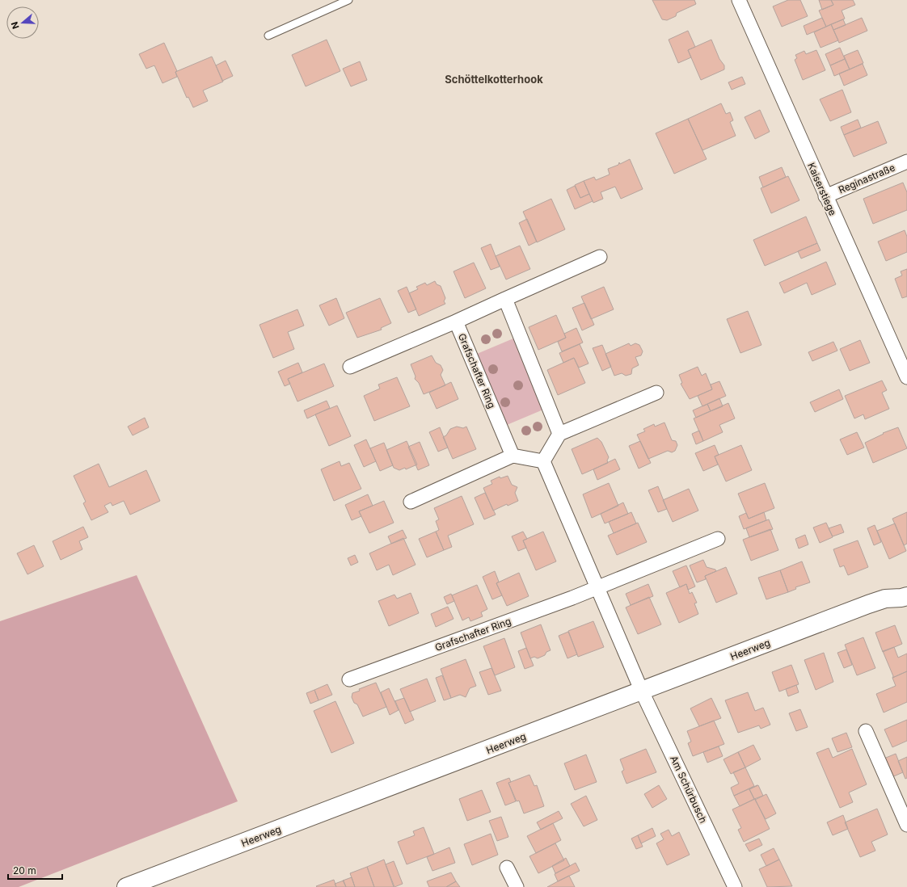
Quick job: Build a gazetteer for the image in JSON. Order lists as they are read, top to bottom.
{
  "streets": {
    "street": [
      "Reginastraße",
      "Kaiserstiege",
      "Grafschafter Ring",
      "Heerweg",
      "Am Schürbusch"
    ]
  },
  "crossings": [
    ["Reginastraße", "Kaiserstiege"],
    ["Heerweg", "Am Schürbusch"]
  ],
  "districts": ["Schöttelkotterhook"],
  "scale_bar": "20 m",
  "north": "left"
}
